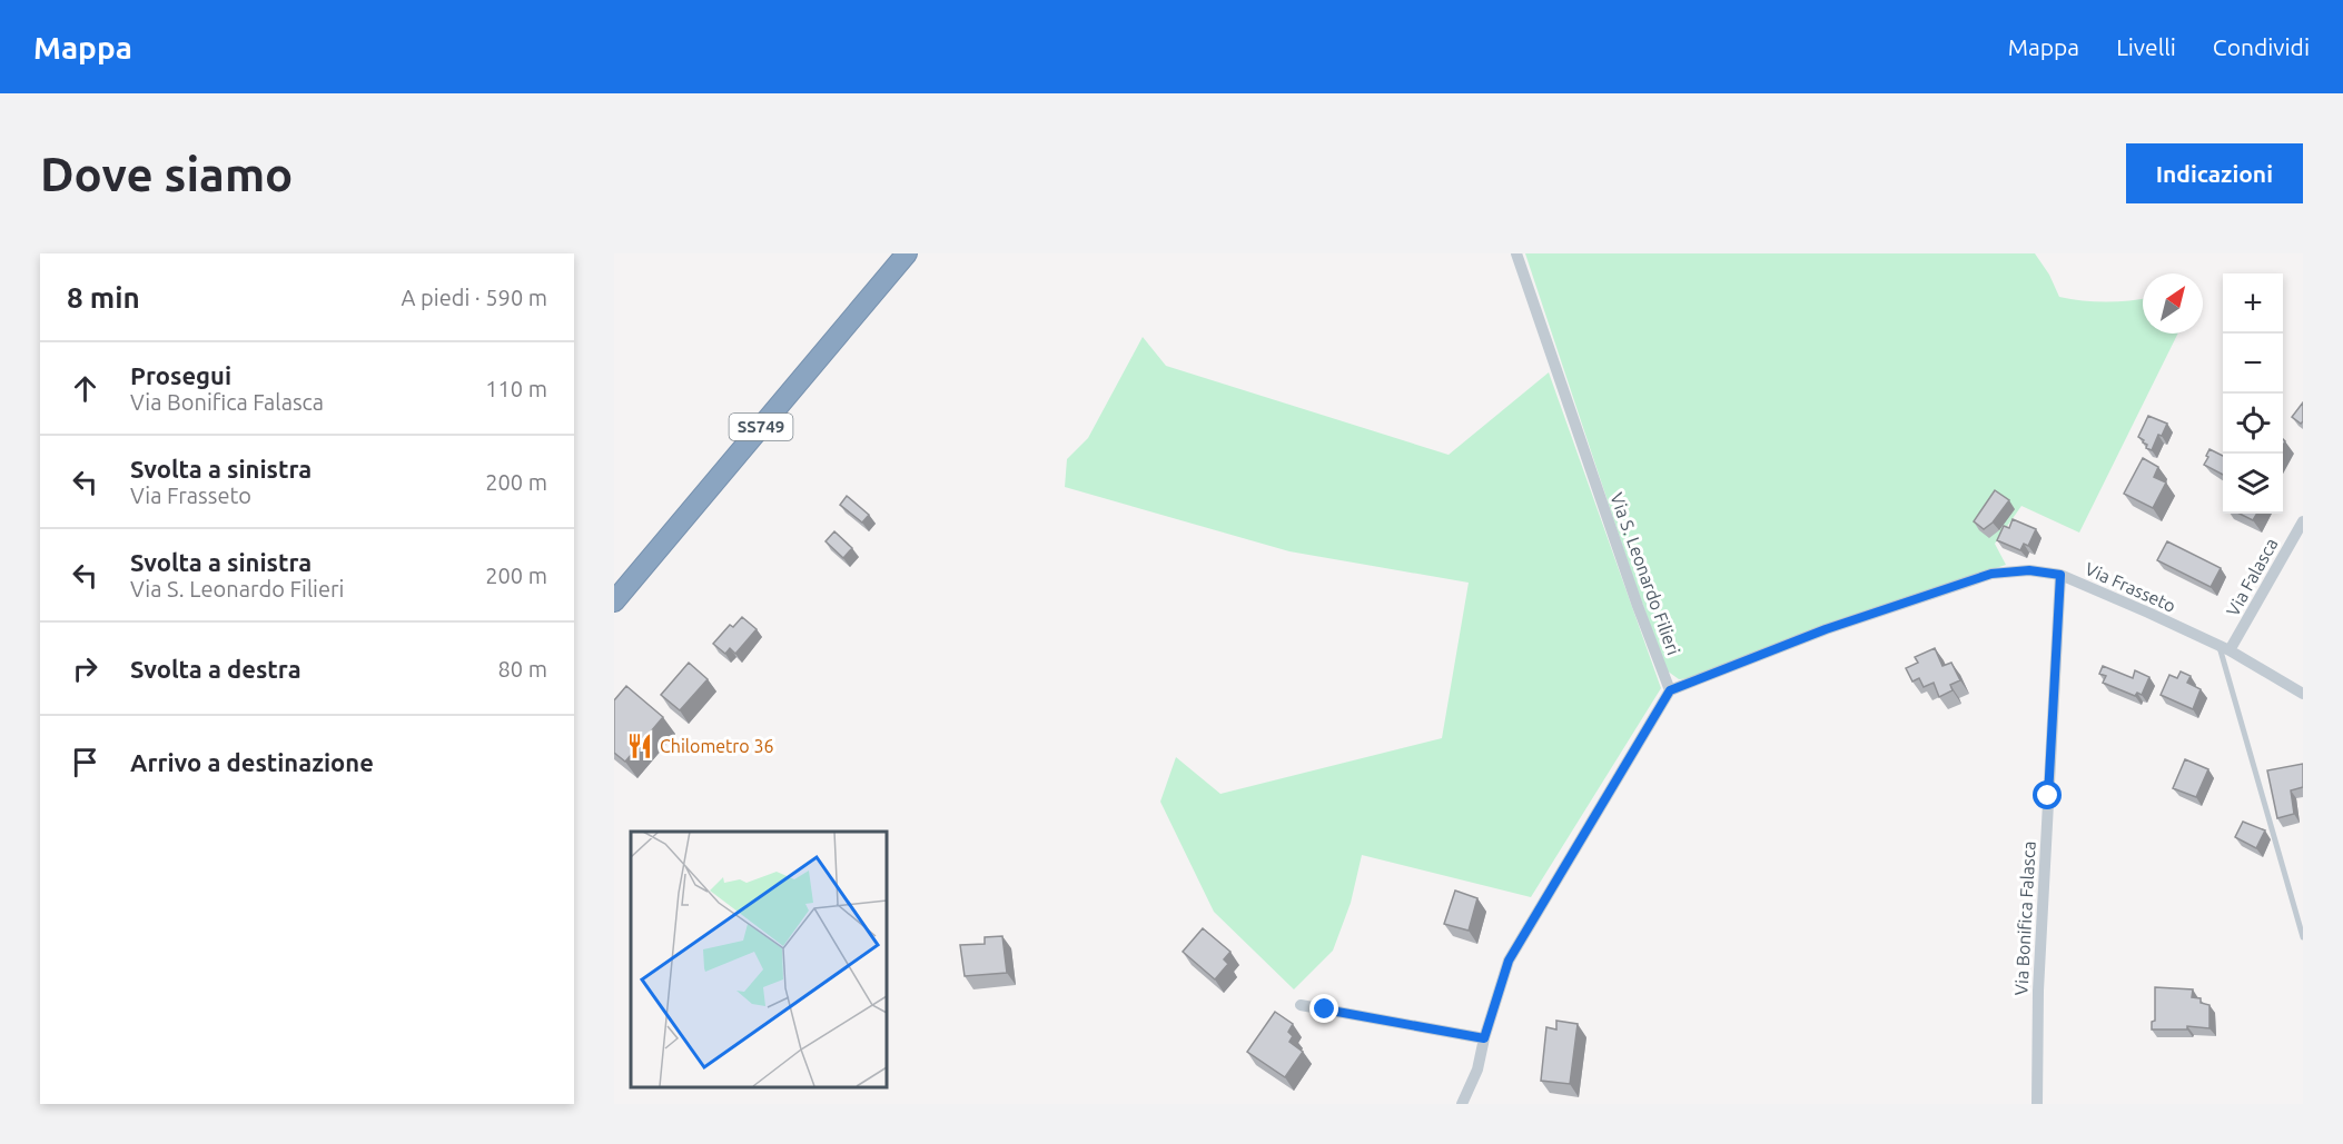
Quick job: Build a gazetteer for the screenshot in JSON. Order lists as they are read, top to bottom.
{
  "streets": {
    "highway": ["SS749"],
    "street": [
      "Via S. Leonardo Filieri",
      "Via Falasca",
      "Via Frasseto",
      "Via Bonifica Falasca"
    ]
  },
  "crossings": [
    ["Via S. Leonardo Filieri", "Via Frasseto"],
    ["Via Falasca", "Via Frasseto"],
    ["Via Frasseto", "Via Bonifica Falasca"]
  ],
  "places": {
    "restaurant": ["Chilometro 36"]
  },
  "north": "top right",
  "page": {
    "header": "Mappa",
    "nav": ["Mappa", "Livelli", "Condividi"],
    "buttons": "Indicazioni",
    "title": "Dove siamo",
    "heading": ["8 min", "A piedi · 590 m"],
    "map_buttons": ["+", "−"],
    "list": [
      ["Prosegui", "Via Bonifica Falasca", "110 m"],
      ["Svolta a sinistra", "Via Frasseto", "200 m"],
      ["Svolta a sinistra", "Via S. Leonardo Filieri", "200 m"],
      ["Svolta a destra", "80 m"],
      "Arrivo a destinazione"
    ]
  }
}
